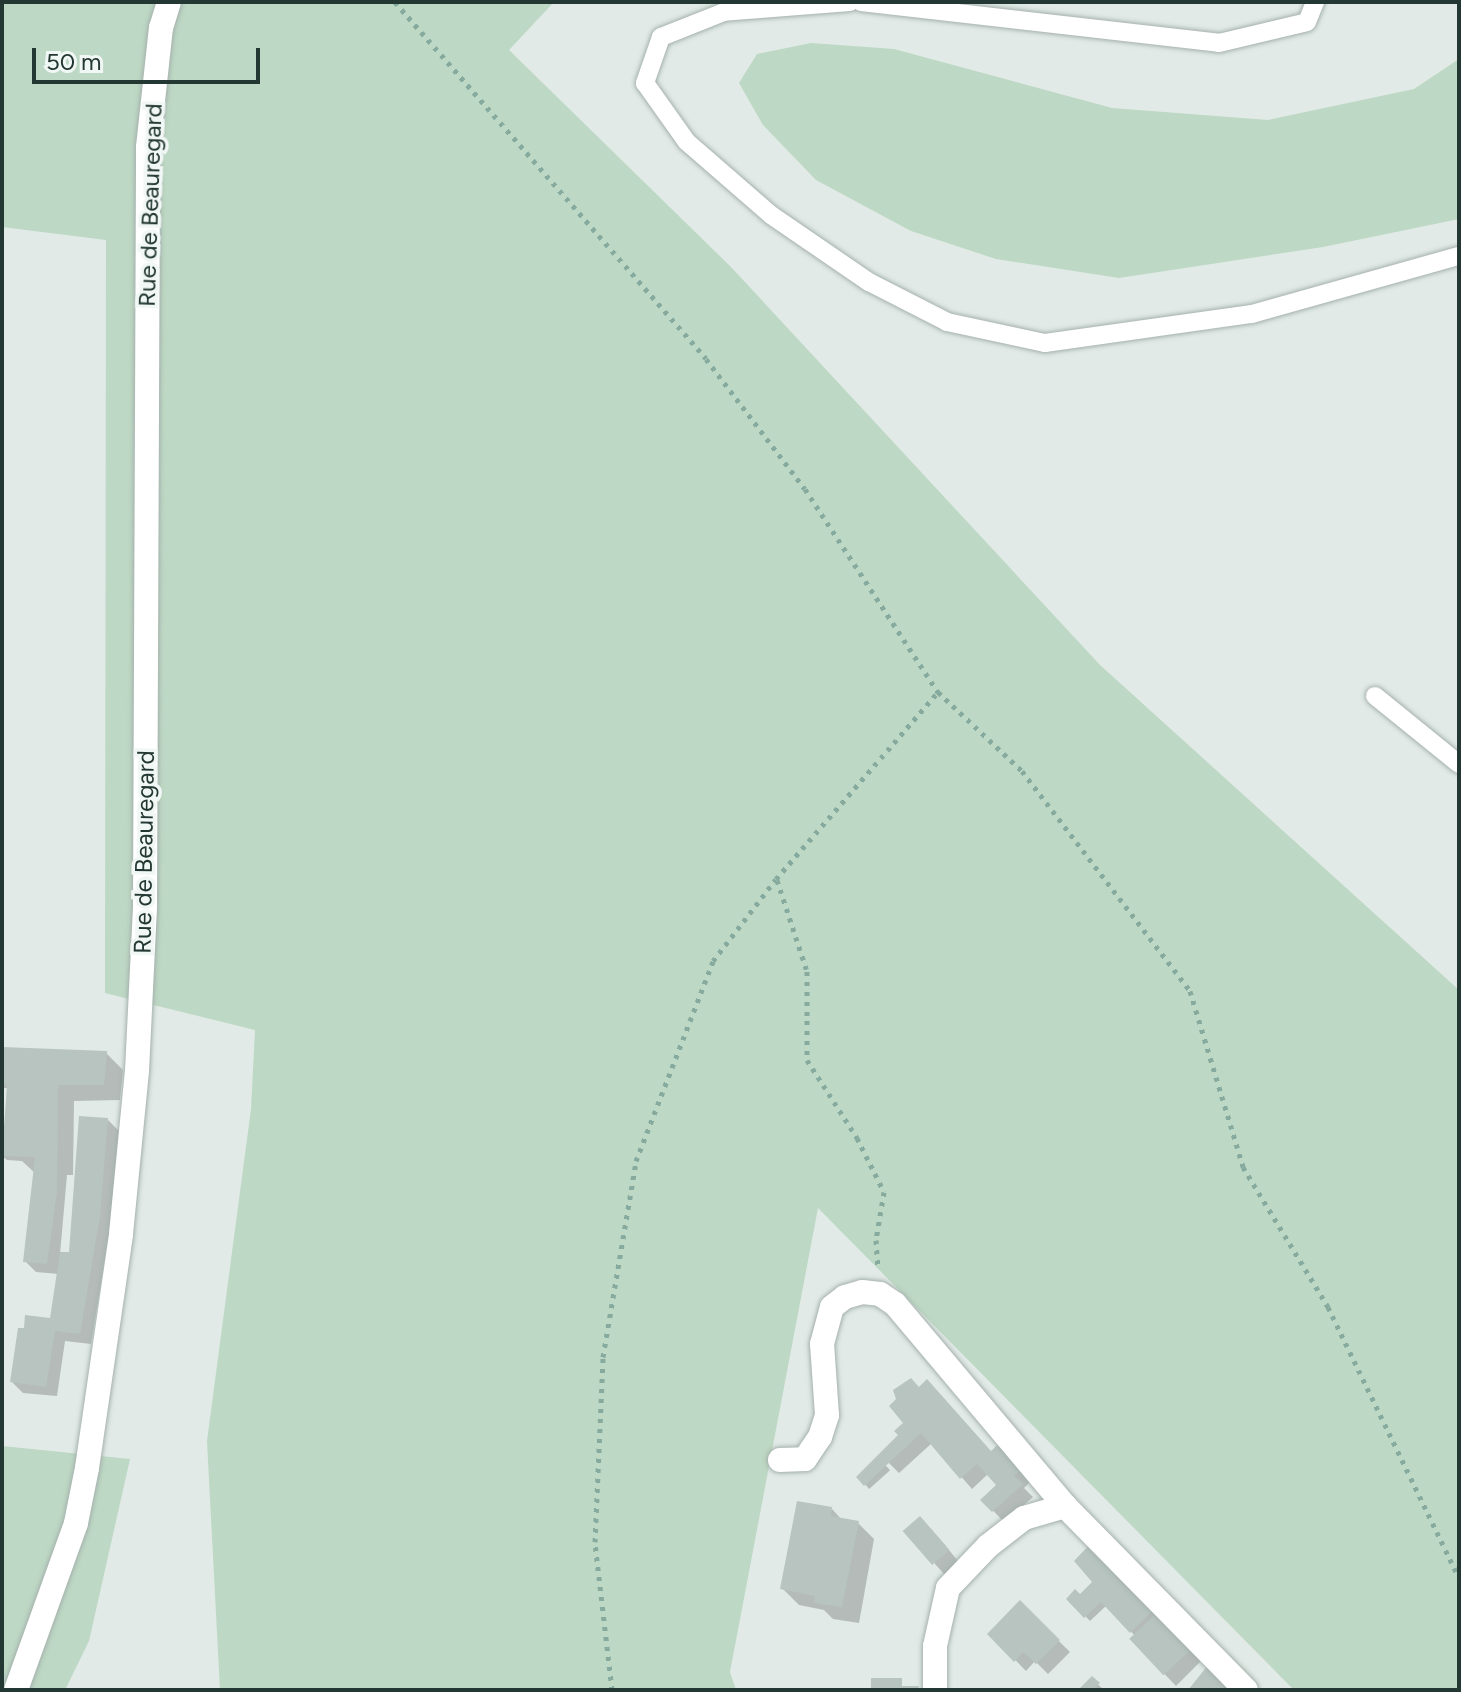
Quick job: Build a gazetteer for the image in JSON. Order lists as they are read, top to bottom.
{
  "streets": {
    "main road": ["Rue de Beauregard"]
  },
  "scale_bar": "50 m"
}
